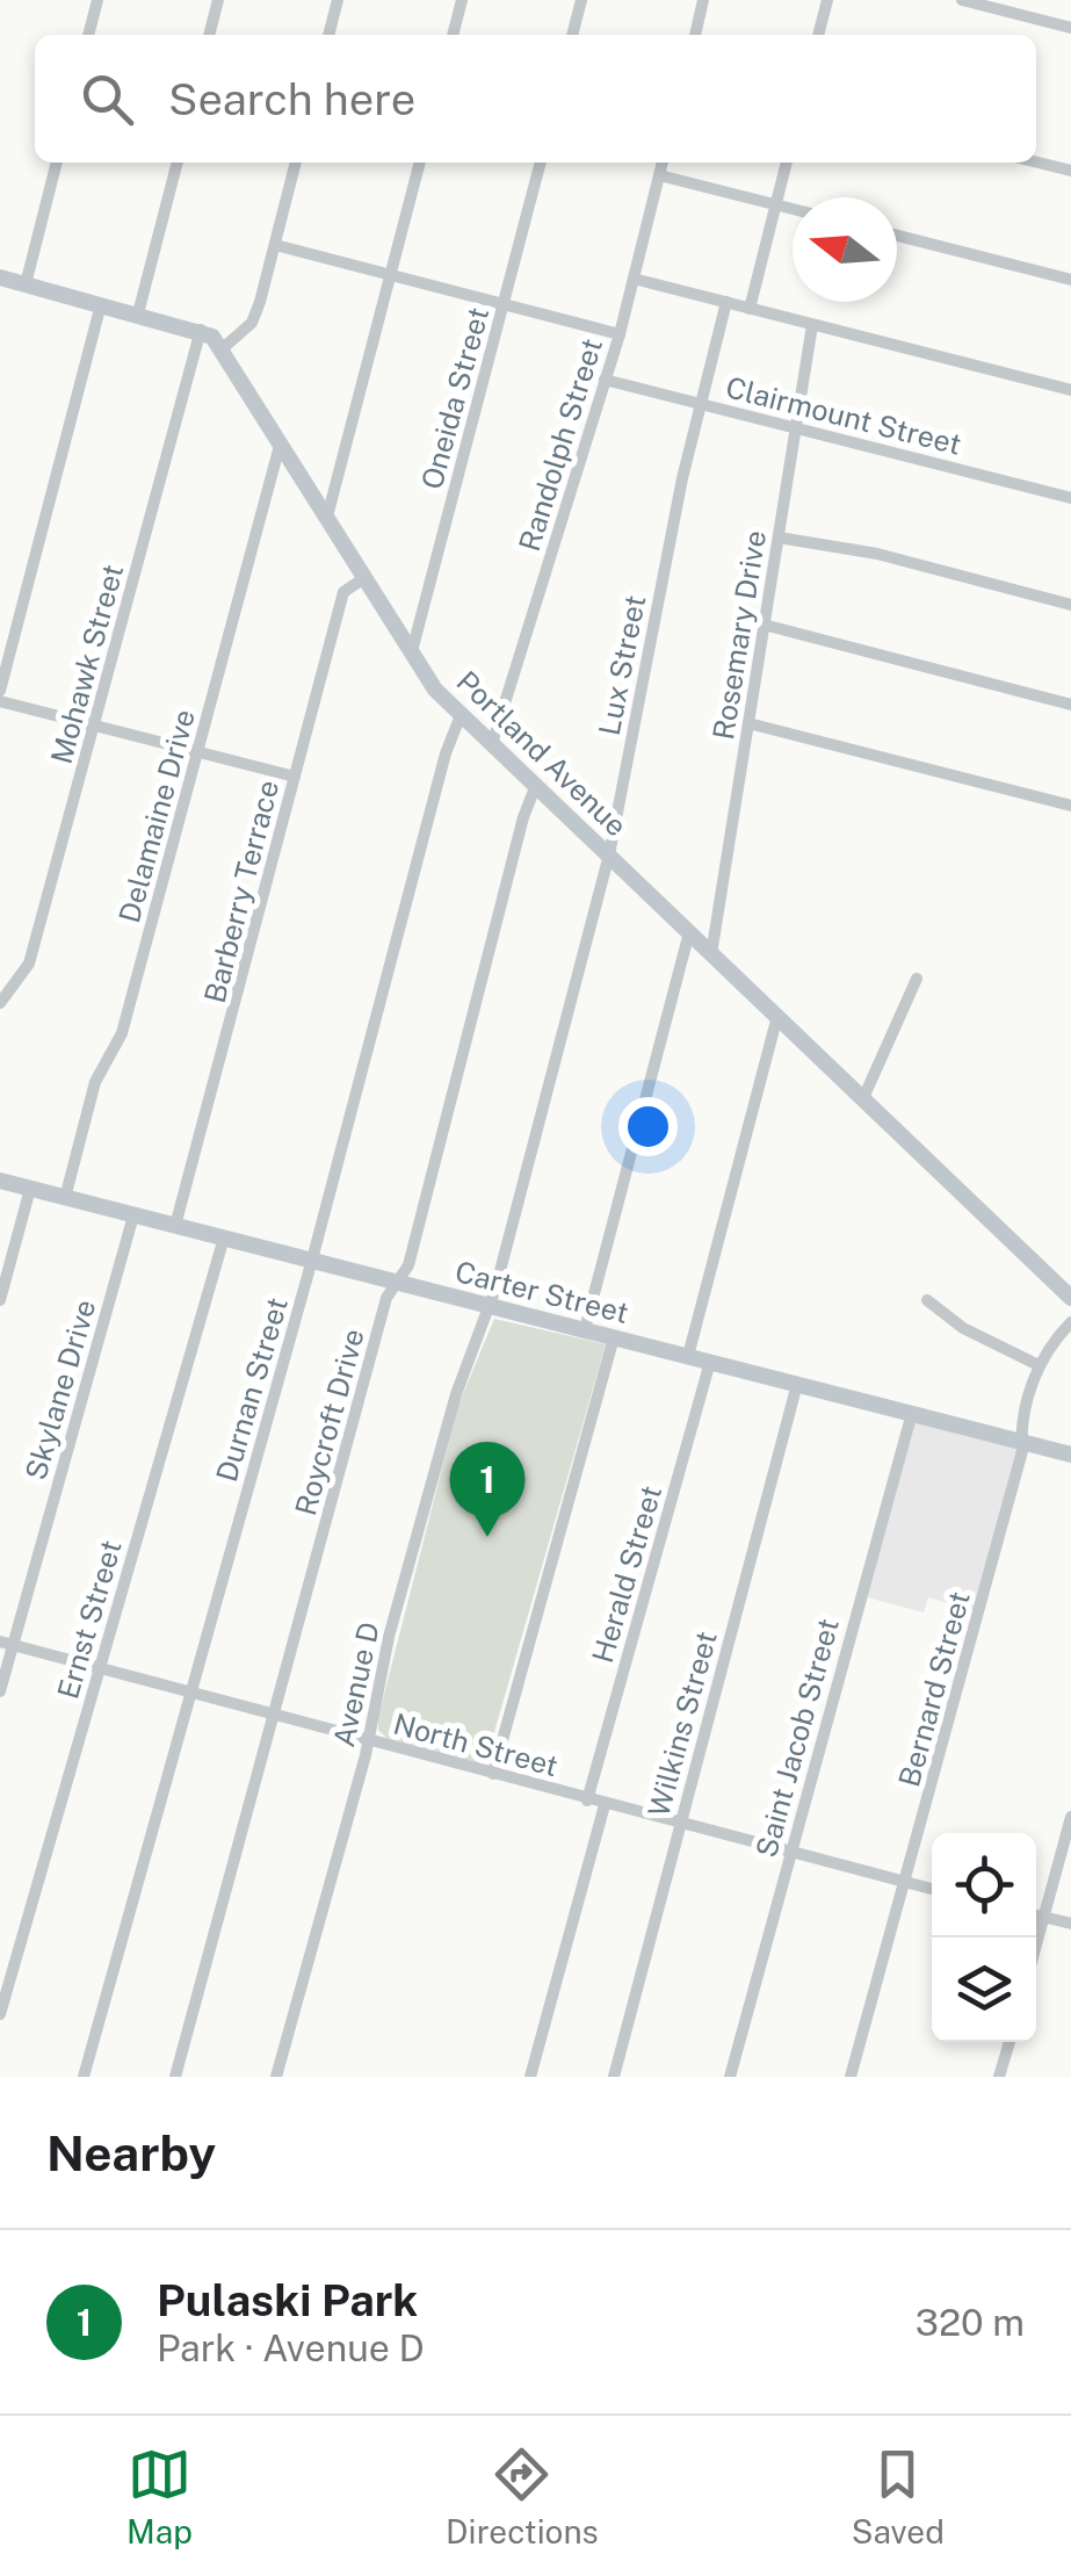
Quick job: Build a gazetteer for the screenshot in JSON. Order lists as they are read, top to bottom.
{
  "streets": {
    "main road": ["Portland Avenue", "Carter Street"],
    "street": [
      "Oneida Street",
      "Clairmount Street",
      "Randolph Street",
      "Rosemary Drive",
      "Mohawk Street",
      "Lux Street",
      "Delamaine Drive",
      "Barberry Terrace",
      "Skylane Drive",
      "Durnan Street",
      "Roycroft Drive",
      "Herald Street",
      "Ernst Street",
      "Avenue D",
      "Bernard Street",
      "Wilkins Street",
      "Saint Jacob Street",
      "North Street"
    ]
  },
  "crossings": [
    ["Oneida Street", "Portland Avenue"],
    ["Clairmount Street", "Randolph Street"],
    ["Clairmount Street", "Rosemary Drive"],
    ["Clairmount Street", "Lux Street"],
    ["Randolph Street", "Portland Avenue"],
    ["Rosemary Drive", "Portland Avenue"],
    ["Mohawk Street", "Portland Avenue"],
    ["Lux Street", "Portland Avenue"],
    ["Lux Street", "Carter Street"],
    ["Lux Street", "Avenue D"],
    ["Portland Avenue", "Delamaine Drive"],
    ["Portland Avenue", "Barberry Terrace"],
    ["Portland Avenue", "Durnan Street"],
    ["Portland Avenue", "Roycroft Drive"],
    ["Delamaine Drive", "Carter Street"],
    ["Barberry Terrace", "Carter Street"],
    ["Carter Street", "Skylane Drive"],
    ["Carter Street", "Durnan Street"],
    ["Carter Street", "Roycroft Drive"],
    ["Carter Street", "Herald Street"],
    ["Carter Street", "Ernst Street"],
    ["Carter Street", "Avenue D"],
    ["Carter Street", "Bernard Street"],
    ["Carter Street", "Wilkins Street"],
    ["Carter Street", "Saint Jacob Street"],
    ["Skylane Drive", "North Street"],
    ["Durnan Street", "North Street"],
    ["Roycroft Drive", "North Street"],
    ["Herald Street", "North Street"],
    ["Ernst Street", "North Street"],
    ["Avenue D", "North Street"],
    ["Bernard Street", "North Street"],
    ["Wilkins Street", "North Street"],
    ["Saint Jacob Street", "North Street"]
  ],
  "north": "left",
  "page": {
    "search": "Search here",
    "pins": "1",
    "heading": "Nearby",
    "list": [
      {
        "mark": "1",
        "name": "Pulaski Park",
        "note": "Park · Avenue D",
        "value": "320 m"
      }
    ],
    "nav": ["Map", "Directions", "Saved"]
  }
}
